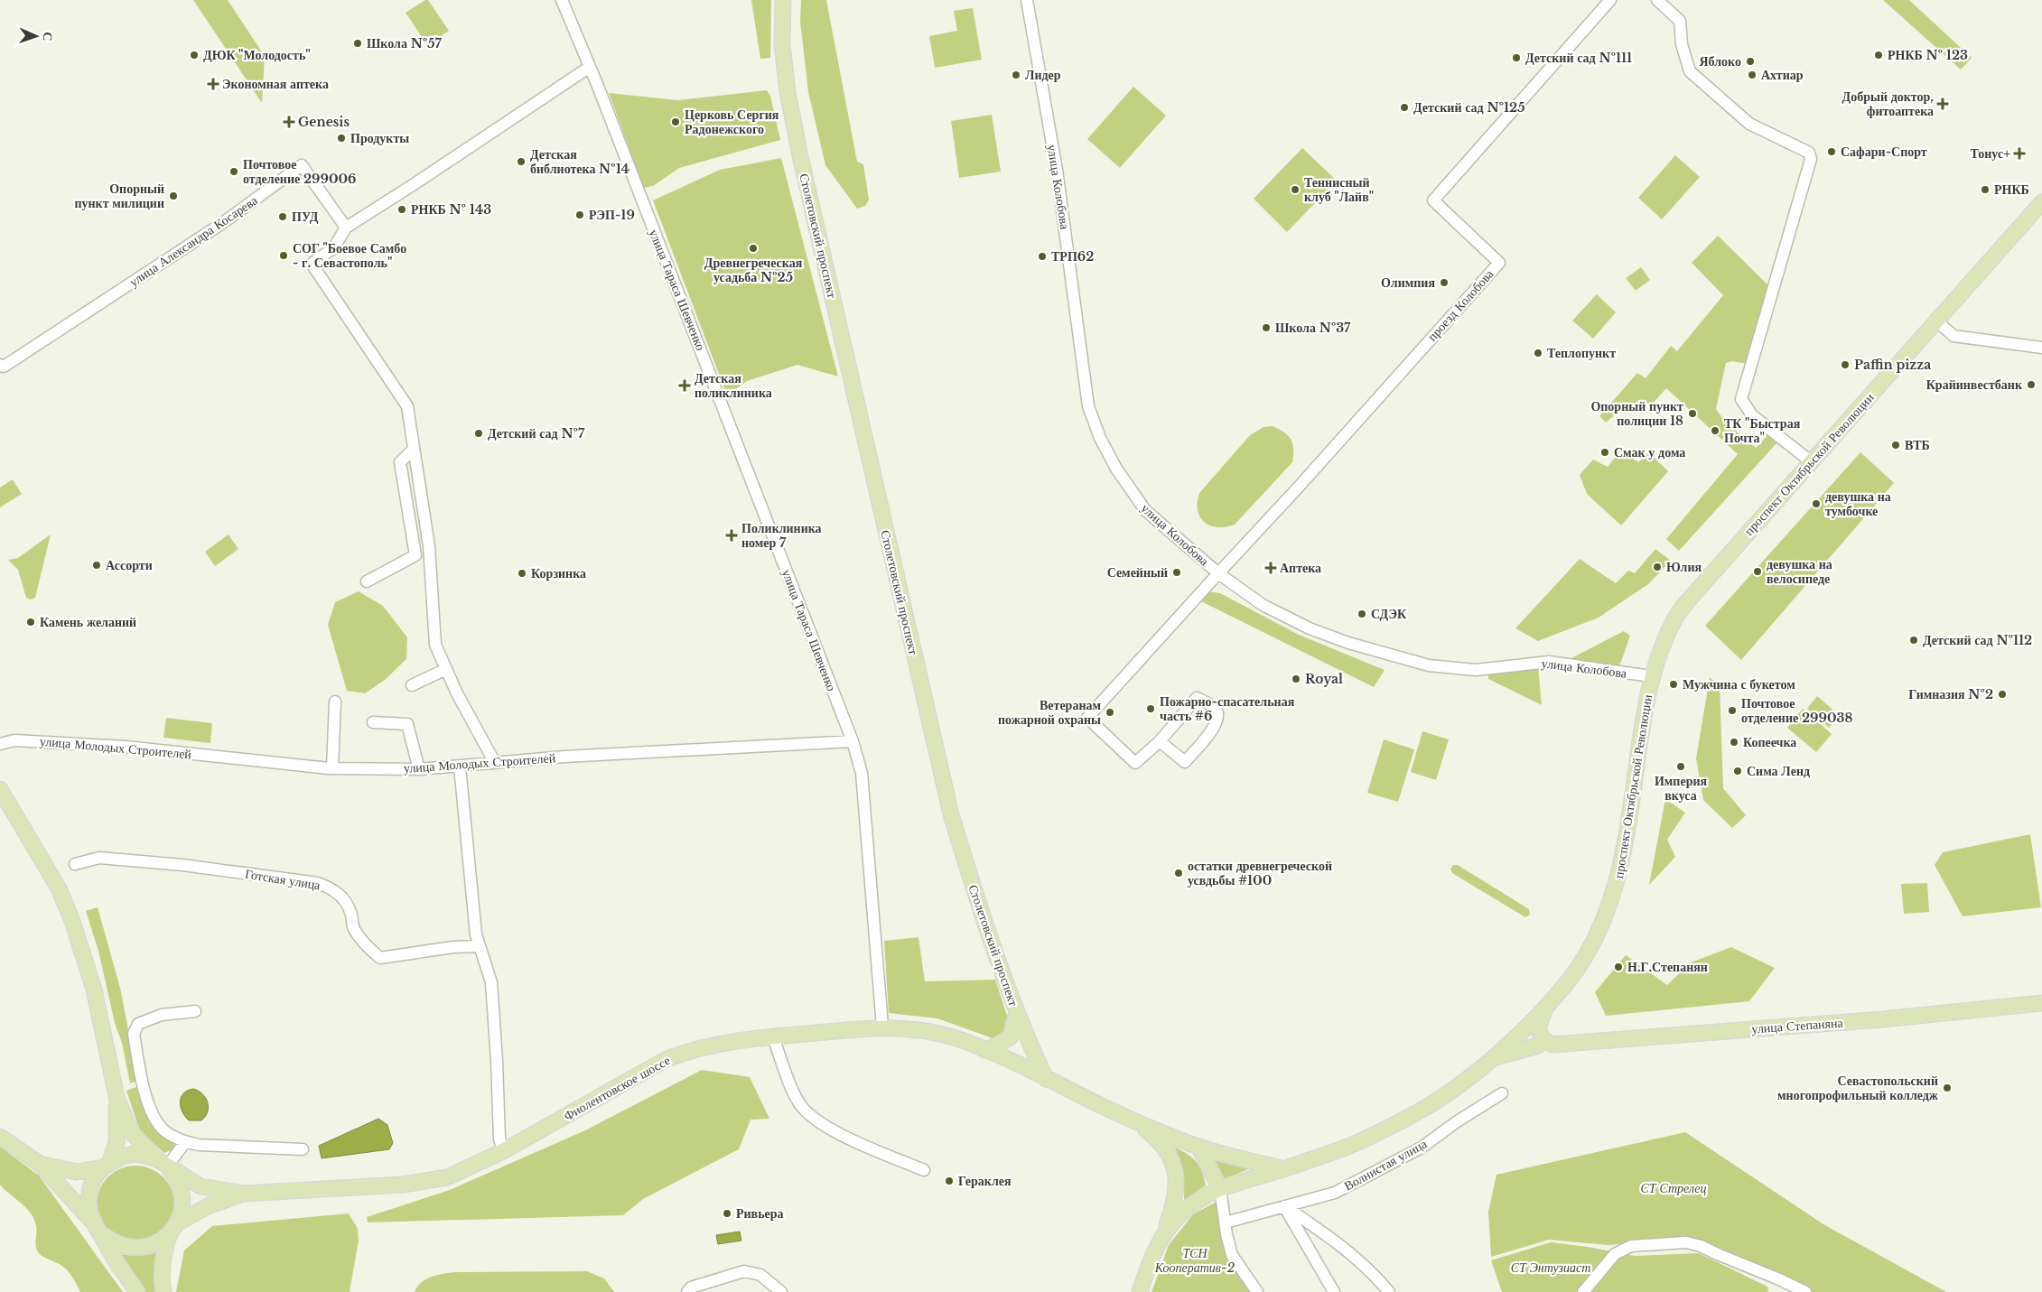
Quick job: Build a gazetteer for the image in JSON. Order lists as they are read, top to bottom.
{
  "streets": {
    "main road": [
      "Столетовский проспект",
      "проспект Октябрьской Революции",
      "улица Степаняна",
      "Фиолентовское шоссе"
    ],
    "street": [
      "улица Колобова",
      "улица Александра Косарева",
      "улица Тараса Шевченко",
      "проезд Колобова",
      "улица Молодых Строителей",
      "Готская улица",
      "Волнистая улица"
    ]
  },
  "crossings": [
    ["улица Колобова", "проезд Колобова"],
    ["улица Колобова", "проспект Октябрьской Революции"],
    ["Столетовский проспект", "Фиолентовское шоссе"],
    ["улица Тараса Шевченко", "улица Молодых Строителей"],
    ["улица Тараса Шевченко", "Фиолентовское шоссе"],
    ["проспект Октябрьской Революции", "улица Степаняна"]
  ],
  "parks": ["СТ Стрелец", "ТСН Кооператив-2", "СТ Энтузиаст"],
  "places": {
    "other": [
      "Школа №57",
      "ДЮК \"Молодость\"",
      "РНКБ № 123",
      "Детский сад №111",
      "Яблоко",
      "Лидер",
      "Ахтиар",
      "Детский сад №125",
      "Церковь Сергия Радонежского",
      "Продукты",
      "Сафари-Спорт",
      "Детская библиотека №14",
      "Почтовое отделение 299006",
      "Теннисный клуб \"Лайв\"",
      "РНКБ",
      "Опорный пункт милиции",
      "РНКБ № 143",
      "РЭП-19",
      "ПУД",
      "Древнегреческая усадьба №25",
      "СОГ \"Боевое Самбо - г. Севастополь\"",
      "ТРП62",
      "Олимпия",
      "Школа №37",
      "Теплопункт",
      "Paffin pizza",
      "Крайинвестбанк",
      "Опорный пункт полиции 18",
      "ТК \"Быстрая Почта\"",
      "Детский сад №7",
      "ВТБ",
      "Смак у дома",
      "девушка на тумбочке",
      "Ассорти",
      "Юлия",
      "девушка на велосипеде",
      "Семейный",
      "Корзинка",
      "СДЭК",
      "Камень желаний",
      "Детский сад №112",
      "Royal",
      "Мужчина с букетом",
      "Гимназия №2",
      "Пожарно-спасательная часть #6",
      "Почтовое отделение 299038",
      "Ветеранам пожарной охраны",
      "Копеечка",
      "Империя вкуса",
      "Сима Ленд",
      "остатки древнегреческой усвдьбы #100",
      "Н.Г.Степанян",
      "Севастопольский многопрофильный колледж",
      "Гераклея",
      "Ривьера"
    ],
    "health": [
      "Экономная аптека",
      "Добрый доктор, фитоаптека",
      "Genesis",
      "Тонус+",
      "Детская поликлиника",
      "Поликлиника номер 7",
      "Аптека"
    ]
  },
  "north": "right"
}
